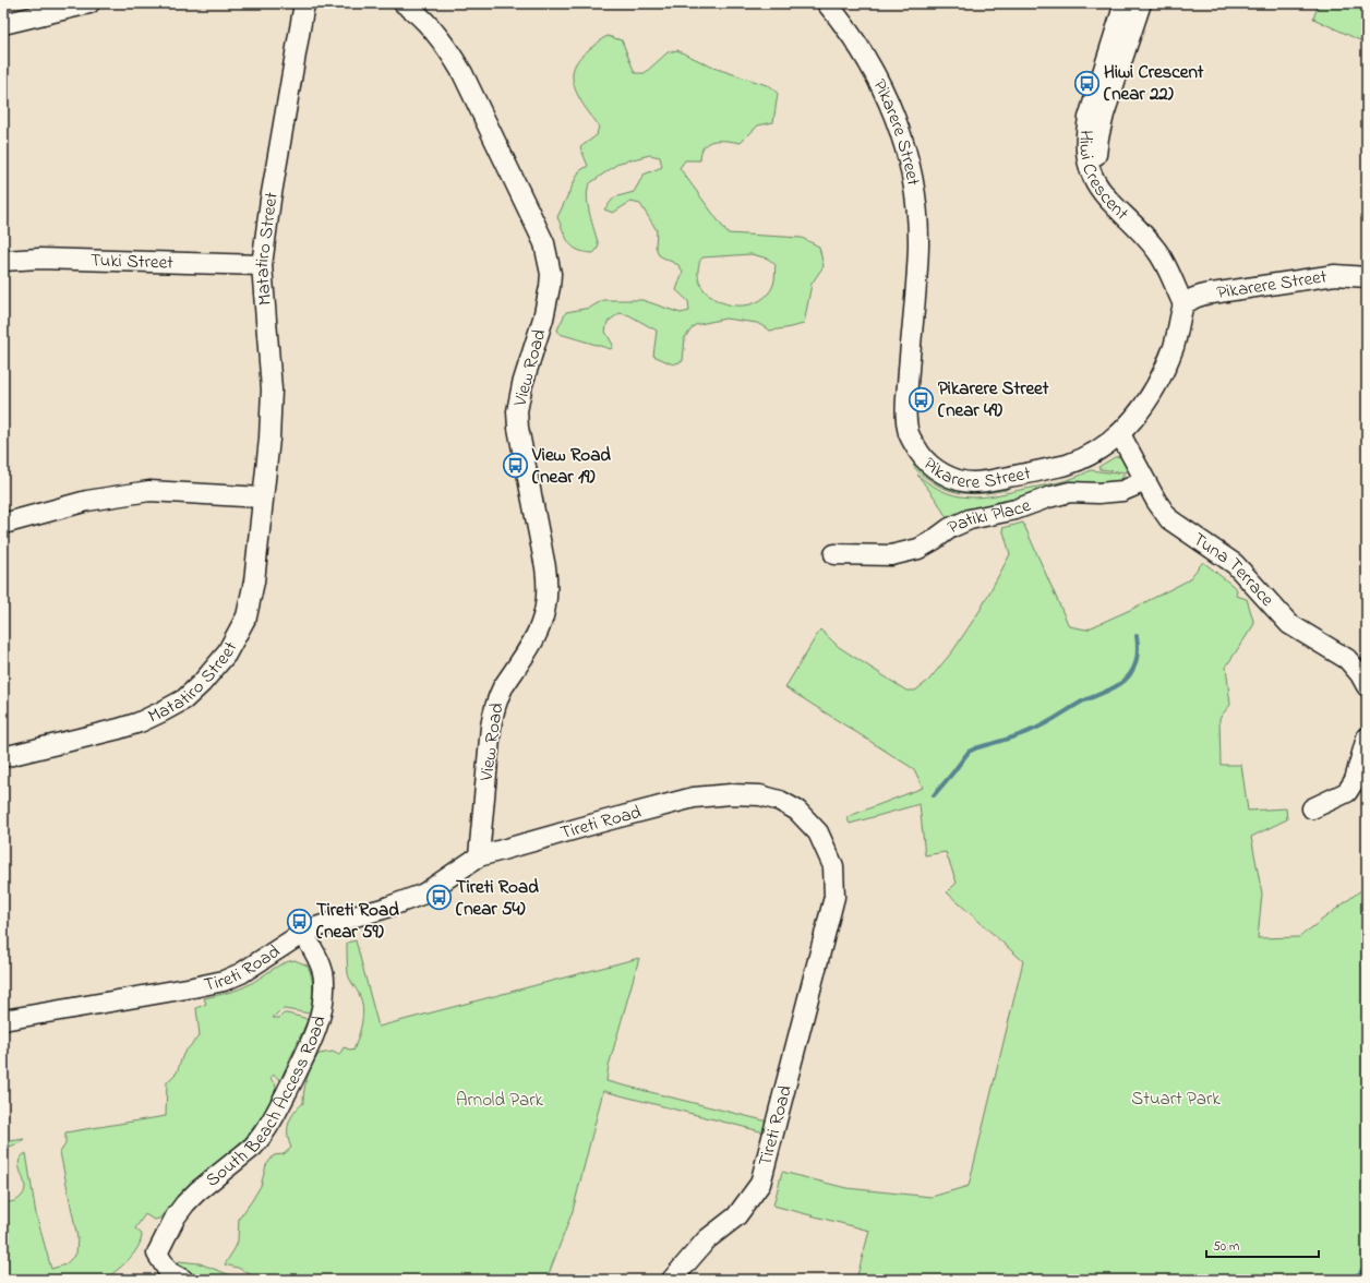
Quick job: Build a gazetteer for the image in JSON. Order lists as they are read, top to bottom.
{
  "streets": {
    "street": [
      "Pikarere Street",
      "Hiwi Crescent",
      "Matatiro Street",
      "Tuki Street",
      "View Road",
      "Patiki Place",
      "Tuna Terrace",
      "Tireti Road",
      "South Beach Access Road"
    ]
  },
  "crossings": [
    ["Pikarere Street", "Hiwi Crescent"],
    ["Pikarere Street", "Tuna Terrace"],
    ["Matatiro Street", "Tuki Street"],
    ["View Road", "Tireti Road"],
    ["Patiki Place", "Tuna Terrace"],
    ["Tireti Road", "South Beach Access Road"]
  ],
  "parks": ["Stuart Park", "Arnold Park"],
  "places": {
    "bus stop": [
      "Hiwi Crescent (near 22)",
      "Pikarere Street (near 49)",
      "View Road (near 19)",
      "Tireti Road (near 54)",
      "Tireti Road (near 59)"
    ]
  },
  "scale_bar": "50 m"
}
